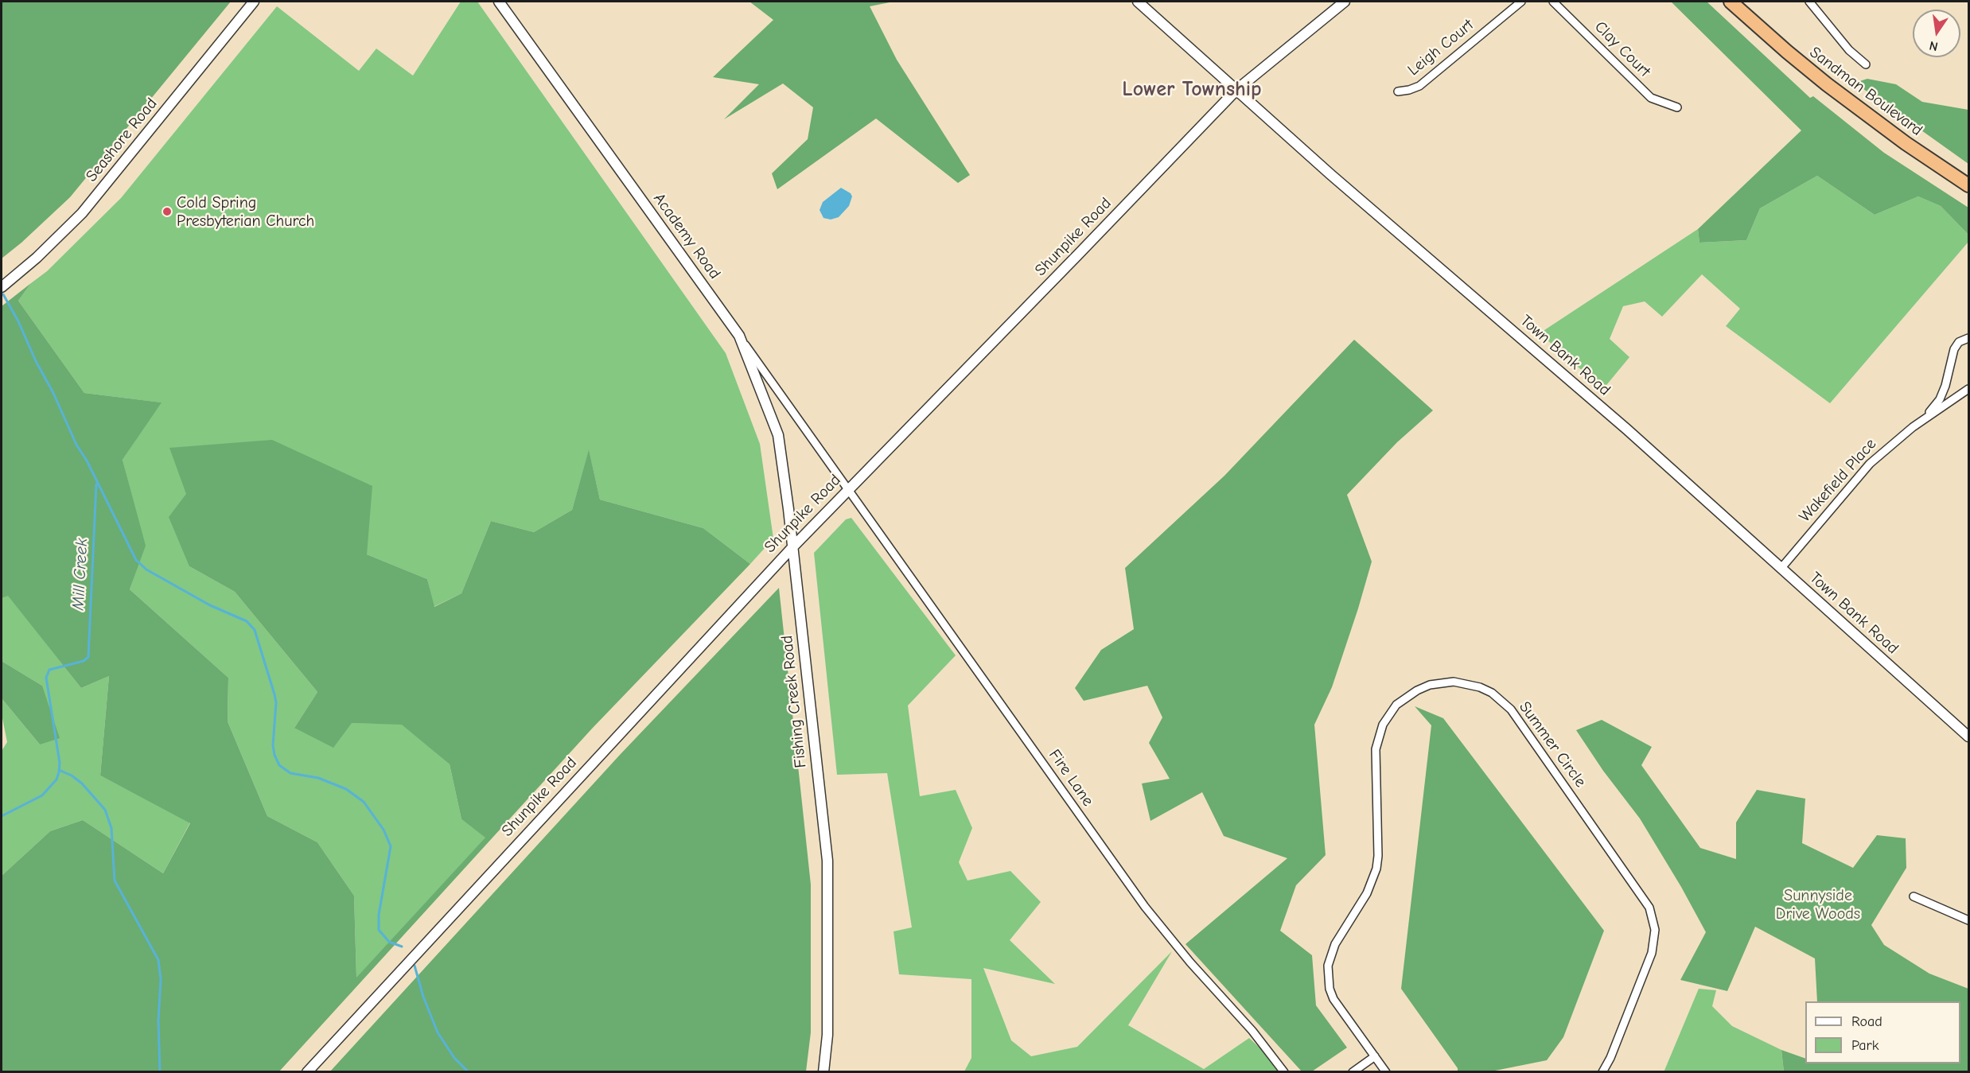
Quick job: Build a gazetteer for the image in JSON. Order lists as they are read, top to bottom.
{
  "streets": {
    "highway": ["Sandman Boulevard"],
    "street": [
      "Leigh Court",
      "Clay Court",
      "Seashore Road",
      "Academy Road",
      "Shunpike Road",
      "Town Bank Road",
      "Wakefield Place",
      "Fishing Creek Road",
      "Summer Circle",
      "Fire Lane"
    ]
  },
  "crossings": [
    ["Academy Road", "Shunpike Road"],
    ["Academy Road", "Fishing Creek Road"],
    ["Academy Road", "Fire Lane"],
    ["Shunpike Road", "Town Bank Road"],
    ["Shunpike Road", "Fishing Creek Road"],
    ["Shunpike Road", "Fire Lane"],
    ["Town Bank Road", "Wakefield Place"]
  ],
  "districts": ["Lower Township"],
  "water": ["Mill Creek"],
  "parks": ["Sunnyside Drive Woods"],
  "places": ["Cold Spring Presbyterian Church"],
  "legend": ["Road", "Park"],
  "north": "bottom"
}
